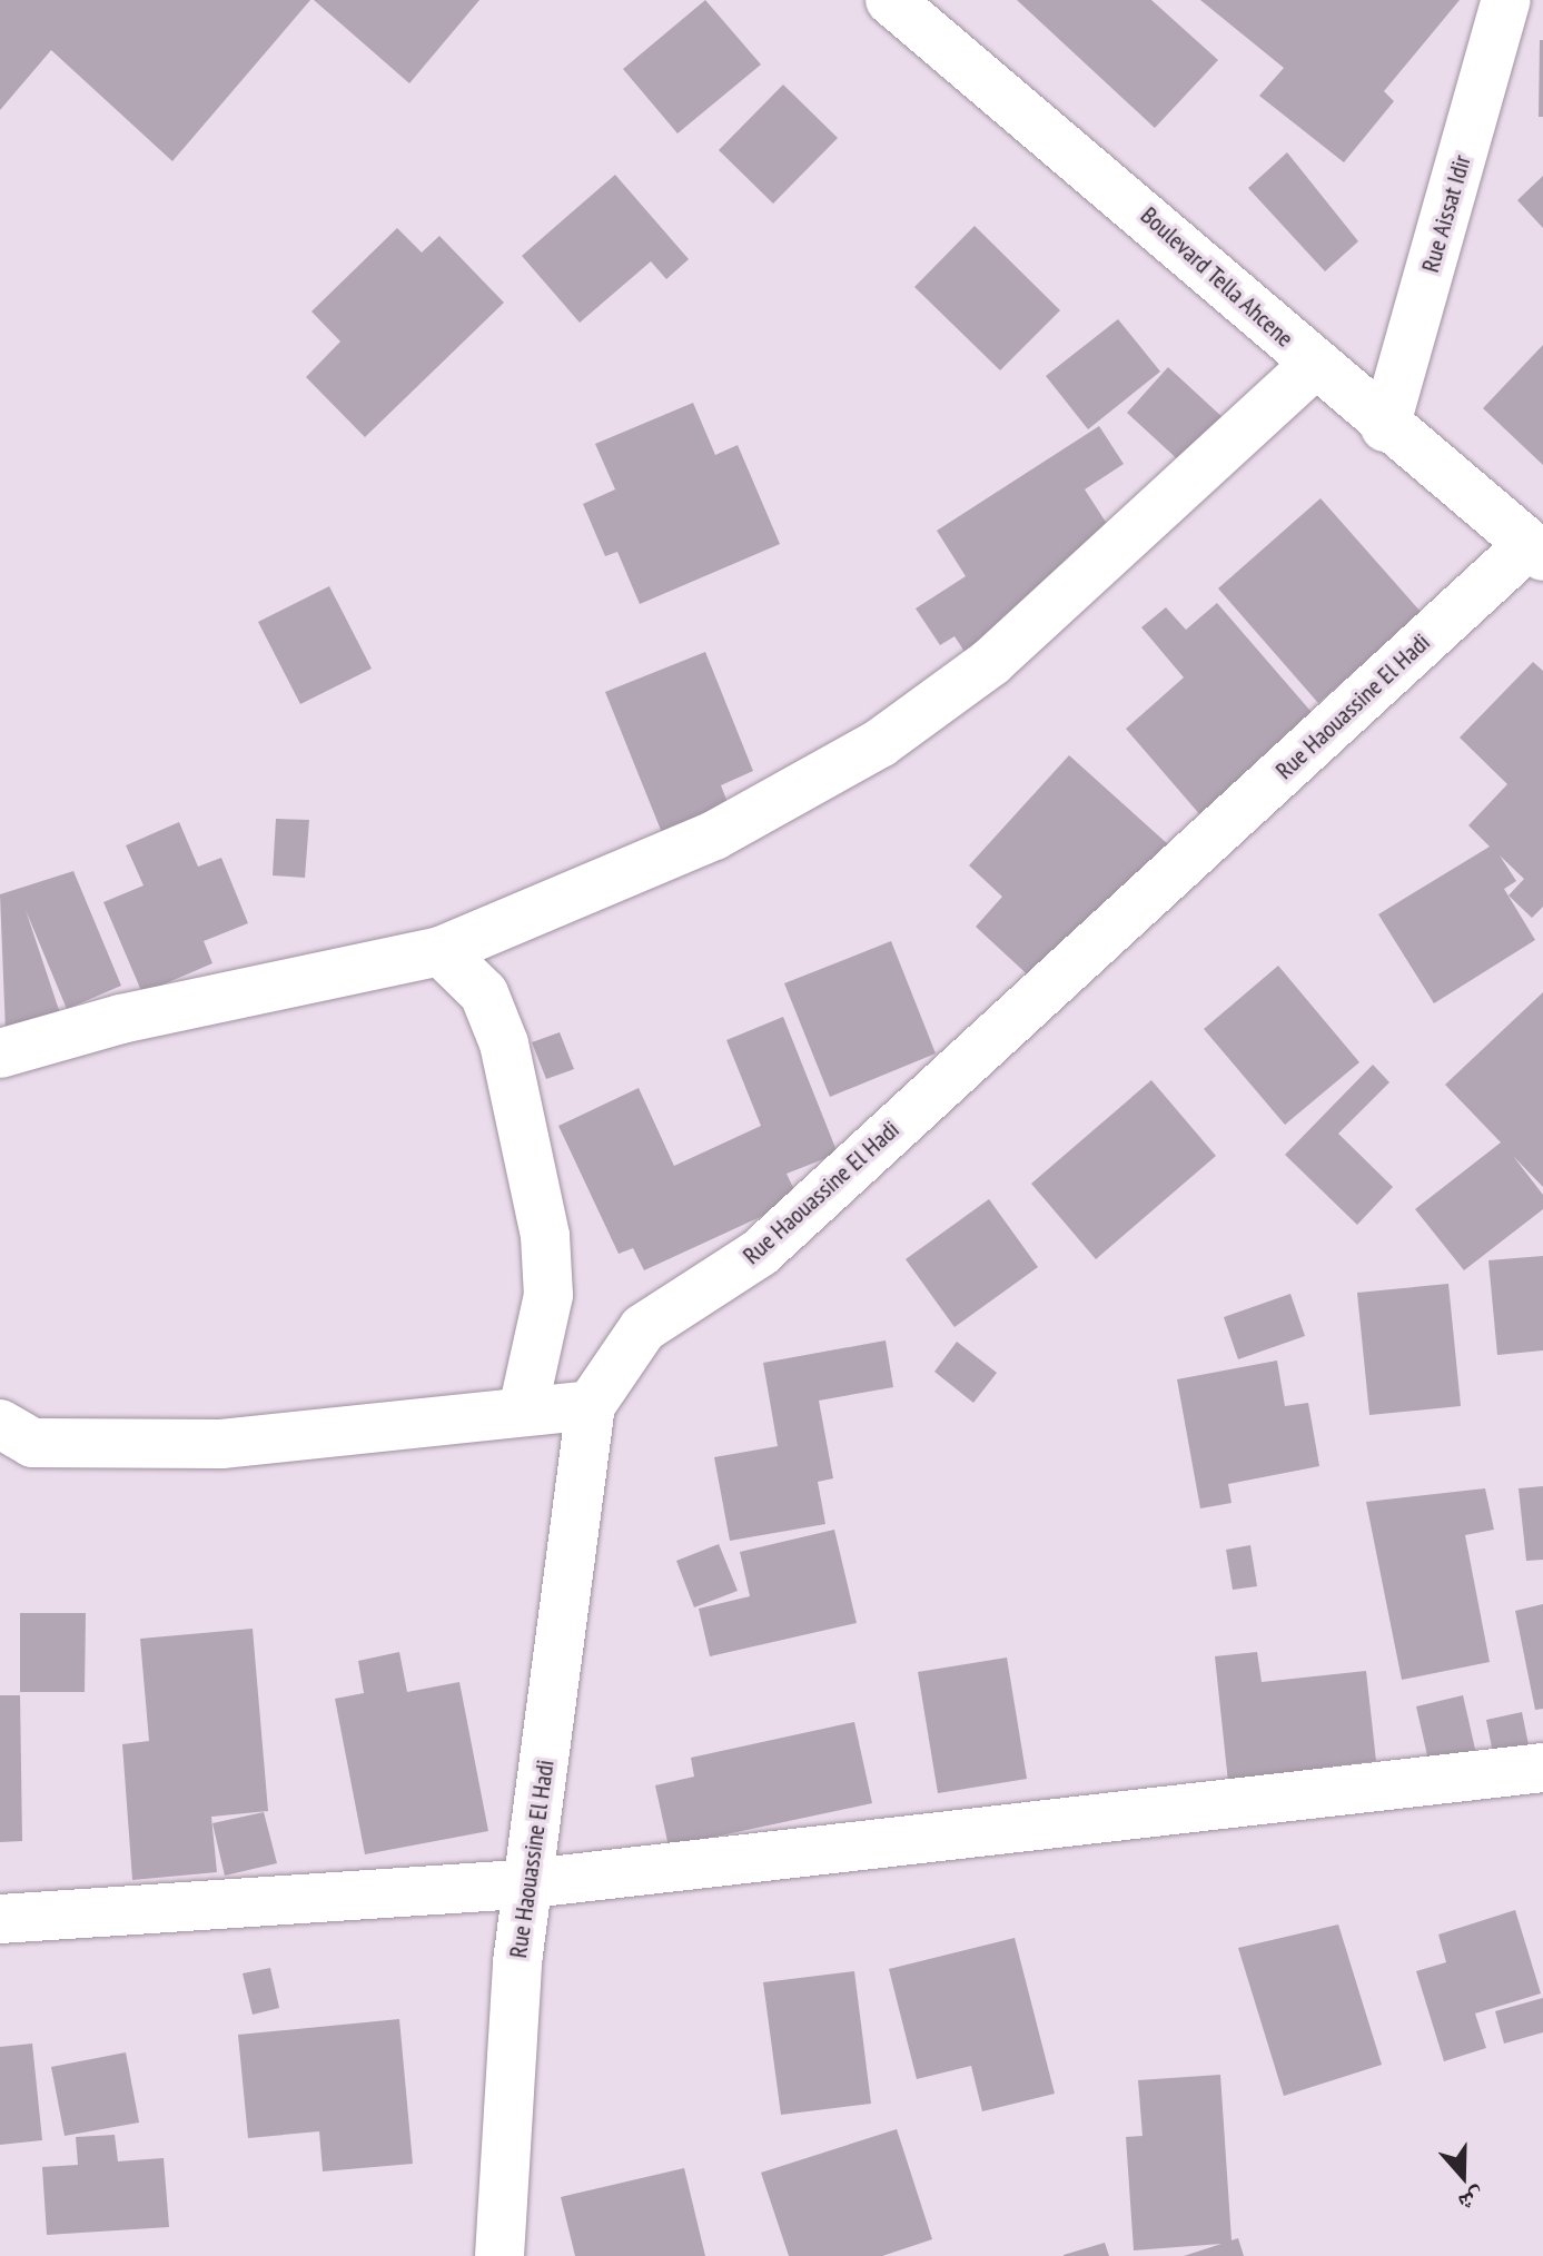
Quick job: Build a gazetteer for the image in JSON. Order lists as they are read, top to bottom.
{
  "streets": {
    "street": ["Rue Aissat Idir", "Boulevard Tella Ahcene", "Rue Haouassine El Hadi"]
  },
  "crossings": [
    ["Rue Aissat Idir", "Boulevard Tella Ahcene"],
    ["Boulevard Tella Ahcene", "Rue Haouassine El Hadi"]
  ],
  "north": "bottom"
}
